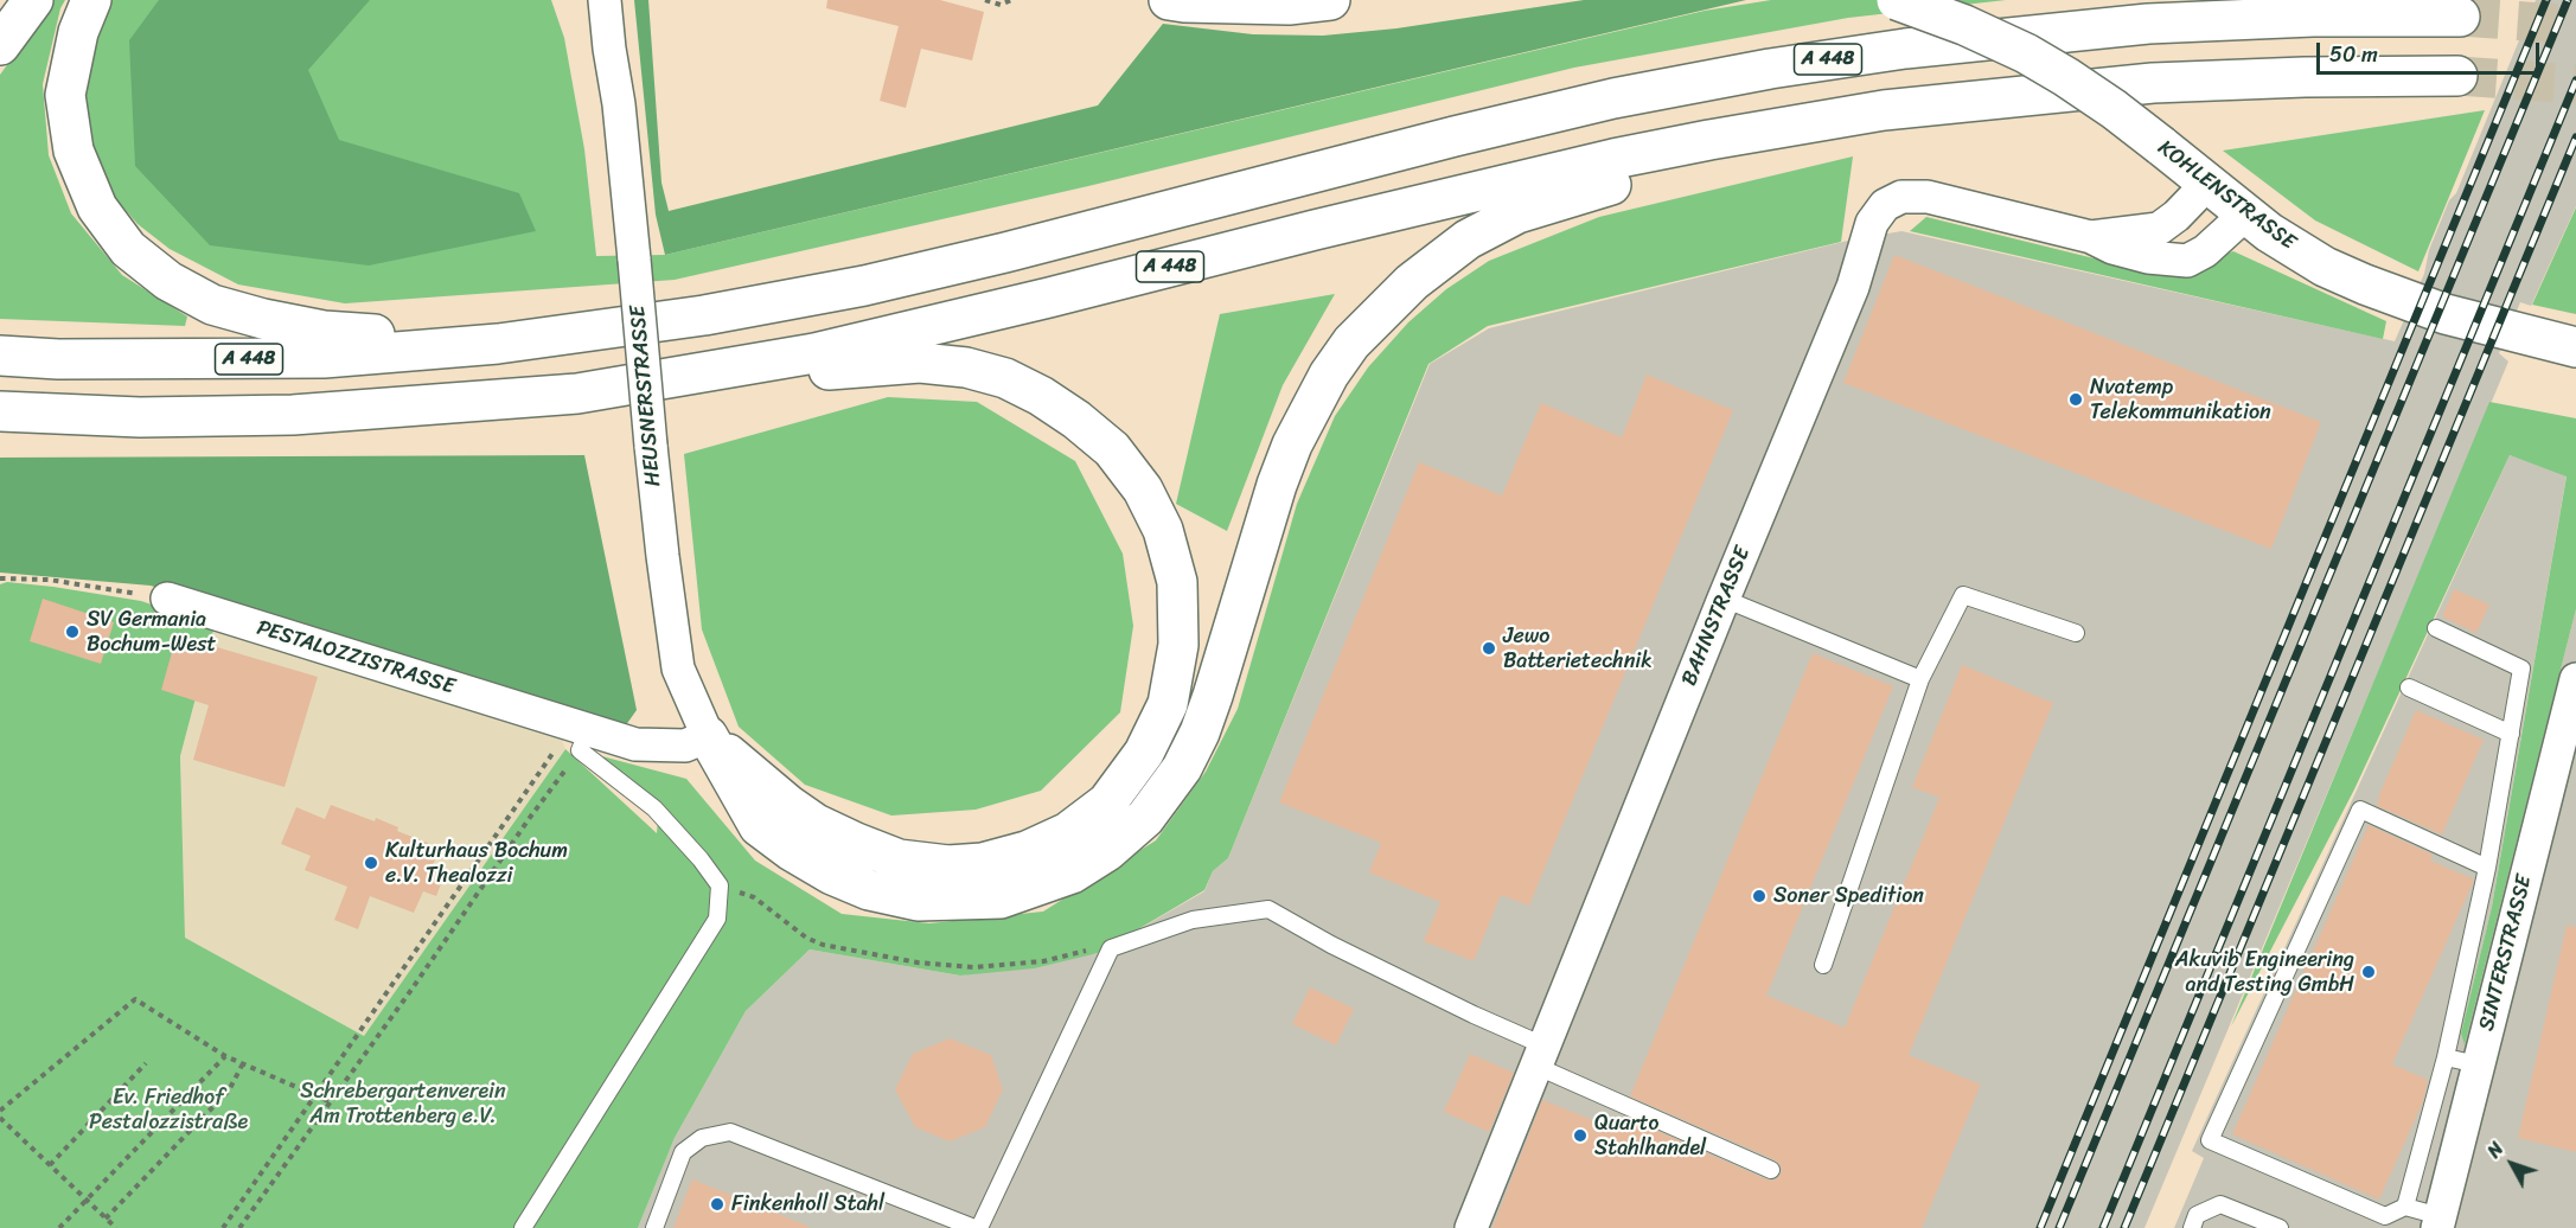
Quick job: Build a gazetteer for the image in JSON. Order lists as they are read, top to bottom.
{
  "streets": {
    "main road": ["A 448", "KOHLENSTRASSE"],
    "street": [
      "HEUSNERSTRASSE",
      "BAHNSTRASSE",
      "PESTALOZZISTRASSE",
      "SINTERSTRASSE"
    ]
  },
  "crossings": [
    ["KOHLENSTRASSE", "BAHNSTRASSE"],
    ["HEUSNERSTRASSE", "PESTALOZZISTRASSE"]
  ],
  "parks": ["Schrebergartenverein Am Trottenberg e.V.", "Ev. Friedhof Pestalozzistraße"],
  "places": [
    "Nvatemp Telekommunikation",
    "SV Germania Bochum-West",
    "Jewo Batterietechnik",
    "Kulturhaus Bochum e.V. Thealozzi",
    "Soner Spedition",
    "Akuvib Engineering and Testing GmbH",
    "Quarto Stahlhandel",
    "Finkenholl Stahl"
  ],
  "scale_bar": "50 m",
  "north": "top left"
}
